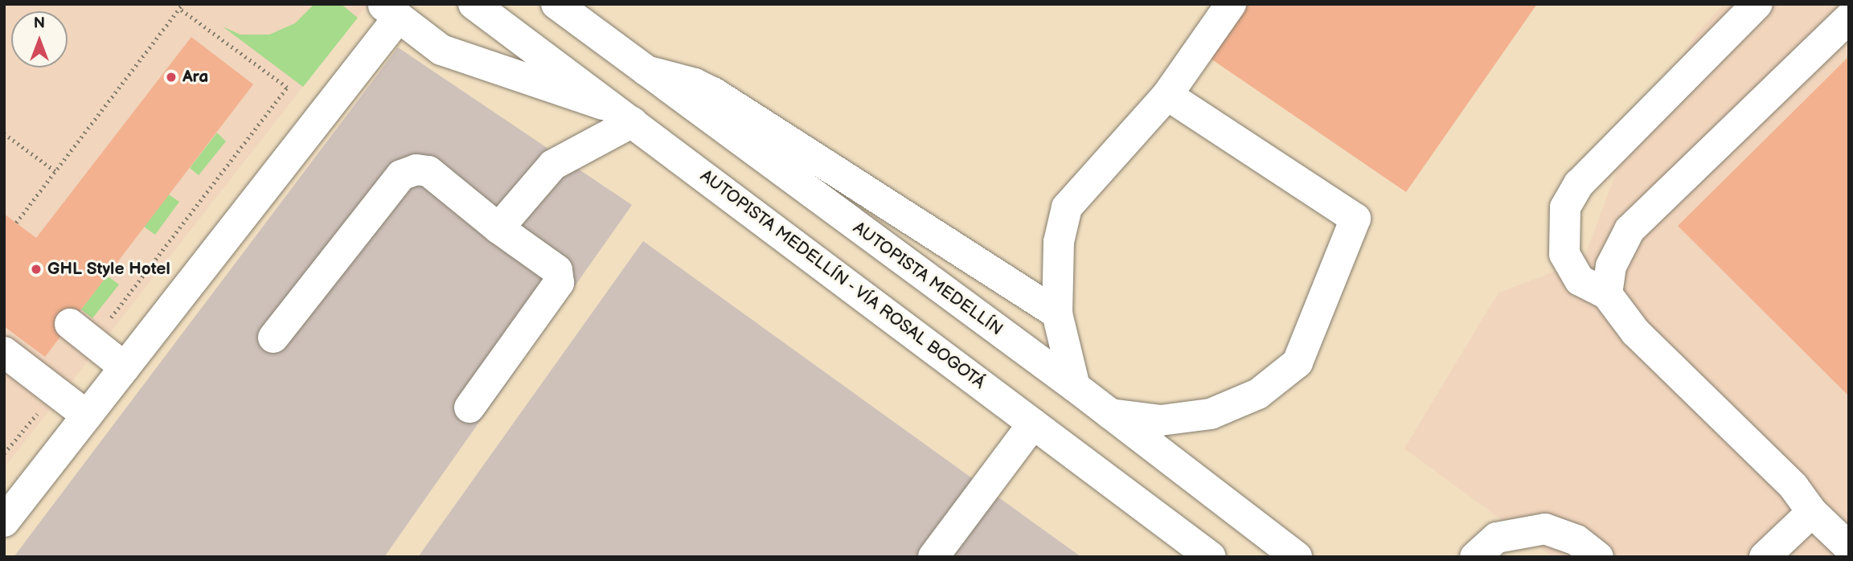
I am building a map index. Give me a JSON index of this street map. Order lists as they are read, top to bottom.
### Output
{
  "streets": {
    "main road": ["AUTOPISTA MEDELLÍN", "AUTOPISTA MEDELLÍN - VÍA ROSAL BOGOTÁ"]
  },
  "places": ["Ara", "GHL Style Hotel"],
  "north": "top"
}
